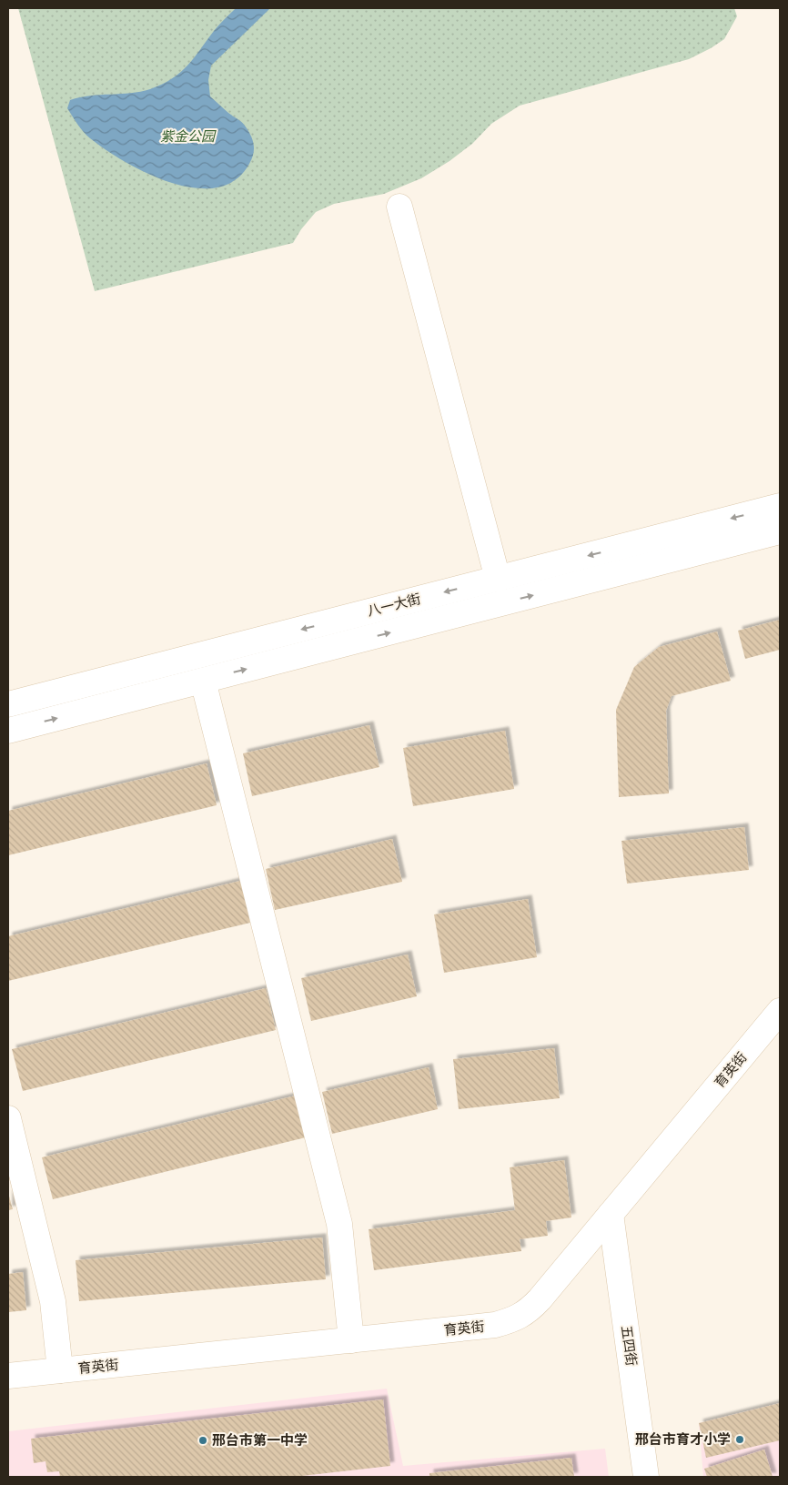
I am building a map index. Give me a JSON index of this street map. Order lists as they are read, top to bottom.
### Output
{
  "streets": {
    "street": ["八一大街", "育英街", "五四街"]
  },
  "crossings": [
    ["育英街", "五四街"]
  ],
  "parks": ["紫金公园"],
  "places": ["邢台市育才小学", "邢台市第一中学"]
}
